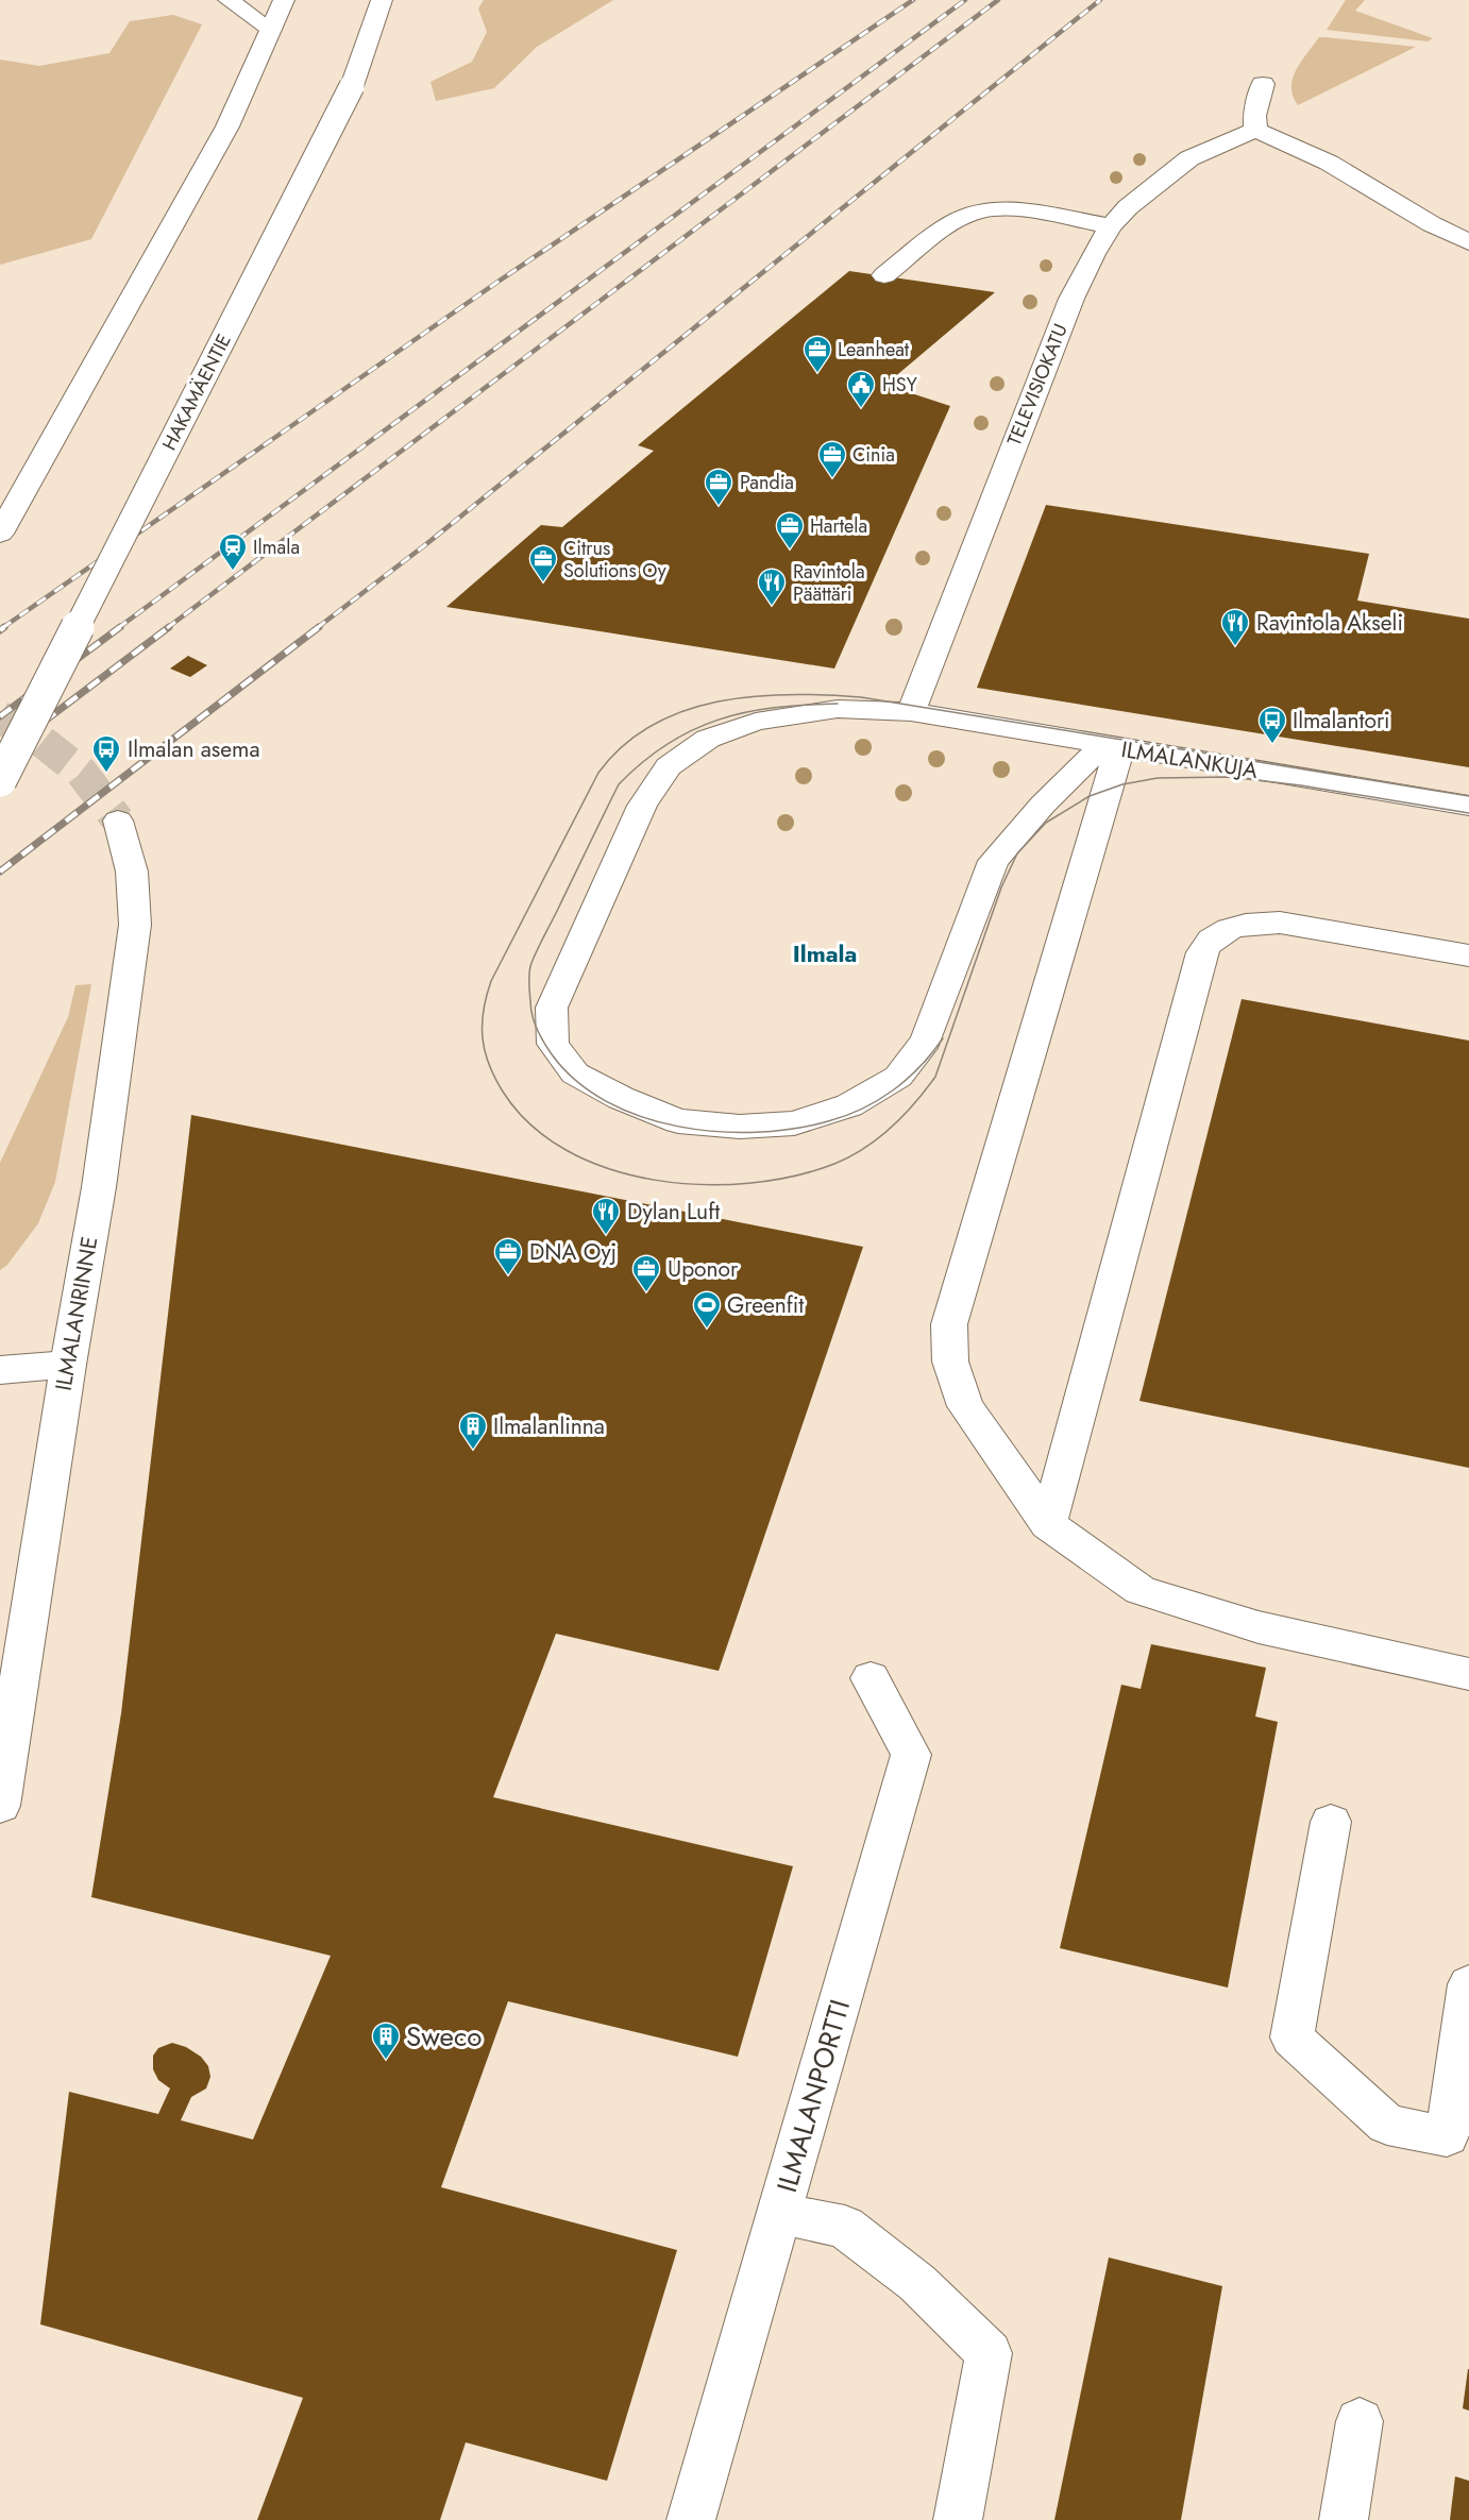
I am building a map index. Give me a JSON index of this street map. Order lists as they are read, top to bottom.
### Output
{
  "streets": {
    "main road": [
      "TELEVISIOKATU",
      "HAKAMÄENTIE",
      "ILMALANKUJA",
      "ILMALANRINNE",
      "ILMALANPORTTI"
    ]
  },
  "crossings": [
    ["TELEVISIOKATU", "ILMALANKUJA"]
  ],
  "districts": ["Ilmala"],
  "places": {
    "office": [
      "Leanheat",
      "Cinia",
      "Pandia",
      "Hartela",
      "Citrus Solutions Oy",
      "DNA Oyj",
      "Uponor"
    ],
    "public building": ["HSY"],
    "station": ["Ilmala"],
    "restaurant": ["Ravintola Päättäri", "Ravintola Akseli", "Dylan Luft"],
    "bus stop": ["Ilmalantori", "Ilmalan asema"],
    "sports": ["Greenfit"],
    "building": ["Ilmalanlinna", "Sweco"]
  }
}
